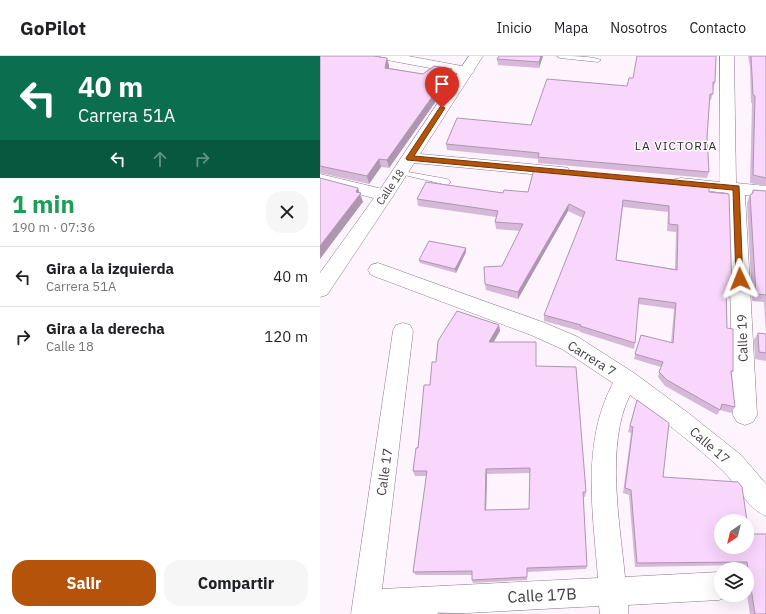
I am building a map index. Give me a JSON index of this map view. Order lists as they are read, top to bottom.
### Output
{
  "streets": {
    "main road": ["Calle 18"],
    "street": [
      "Calle 19",
      "Carrera 7",
      "Calle 17",
      "Calle 17B"
    ]
  },
  "crossings": [
    ["Carrera 7", "Calle 17"],
    ["Carrera 7", "Calle 17B"],
    ["Calle 17", "Calle 17B"]
  ],
  "districts": ["LA VICTORIA"],
  "north": "bottom left",
  "page": {
    "header": "GoPilot",
    "nav": [
      "Inicio",
      "Mapa",
      "Nosotros",
      "Contacto"
    ],
    "turn": ["40 m", "Carrera 51A"],
    "heading": ["1 min", "190 m · 07:36"],
    "list": [
      {
        "name": "Gira a la izquierda",
        "note": "Carrera 51A",
        "value": "40 m"
      },
      {
        "name": "Gira a la derecha",
        "note": "Calle 18",
        "value": "120 m"
      }
    ],
    "buttons": ["Salir", "Compartir"]
  }
}
